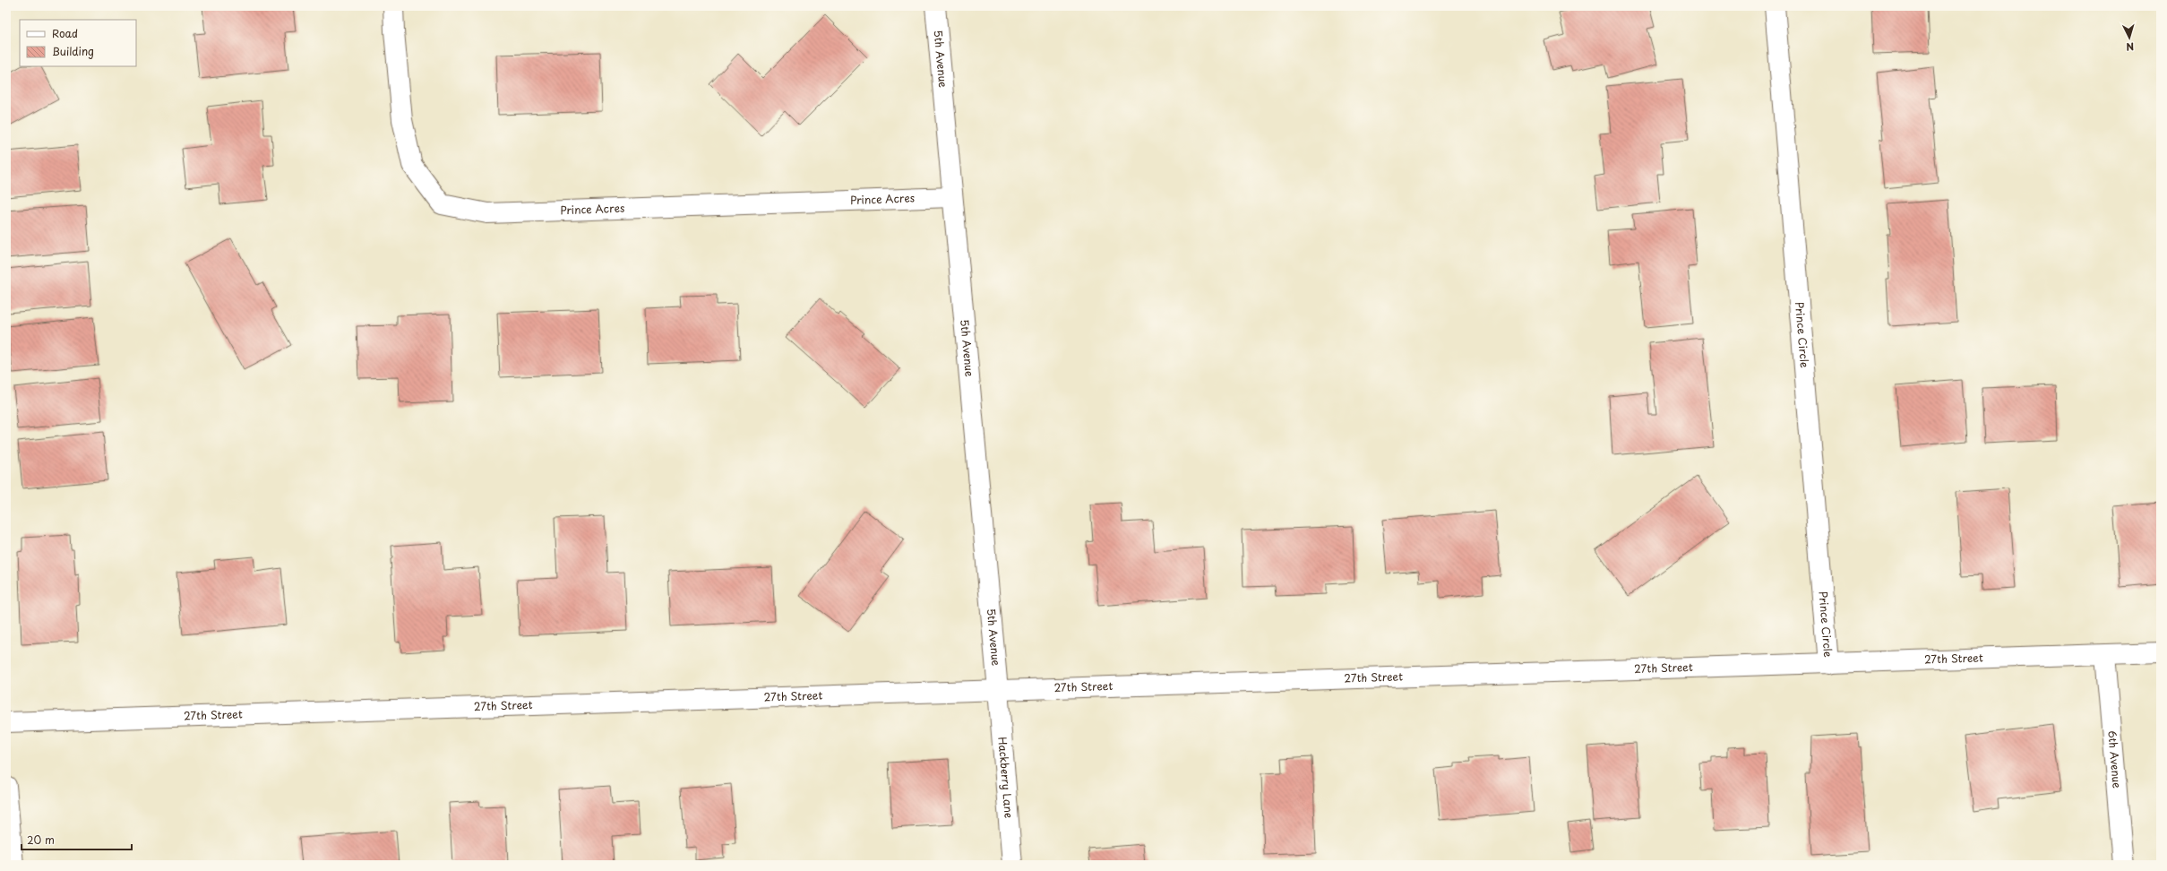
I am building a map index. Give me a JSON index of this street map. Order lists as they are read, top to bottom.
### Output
{
  "streets": {
    "street": [
      "5th Avenue",
      "Prince Acres",
      "Prince Circle",
      "27th Street",
      "6th Avenue",
      "Hackberry Lane"
    ]
  },
  "crossings": [
    ["5th Avenue", "Prince Acres"],
    ["5th Avenue", "27th Street"],
    ["5th Avenue", "Hackberry Lane"],
    ["Prince Circle", "27th Street"],
    ["27th Street", "6th Avenue"],
    ["27th Street", "Hackberry Lane"]
  ],
  "legend": ["Road", "Building"],
  "scale_bar": "20 m",
  "north": "bottom"
}
